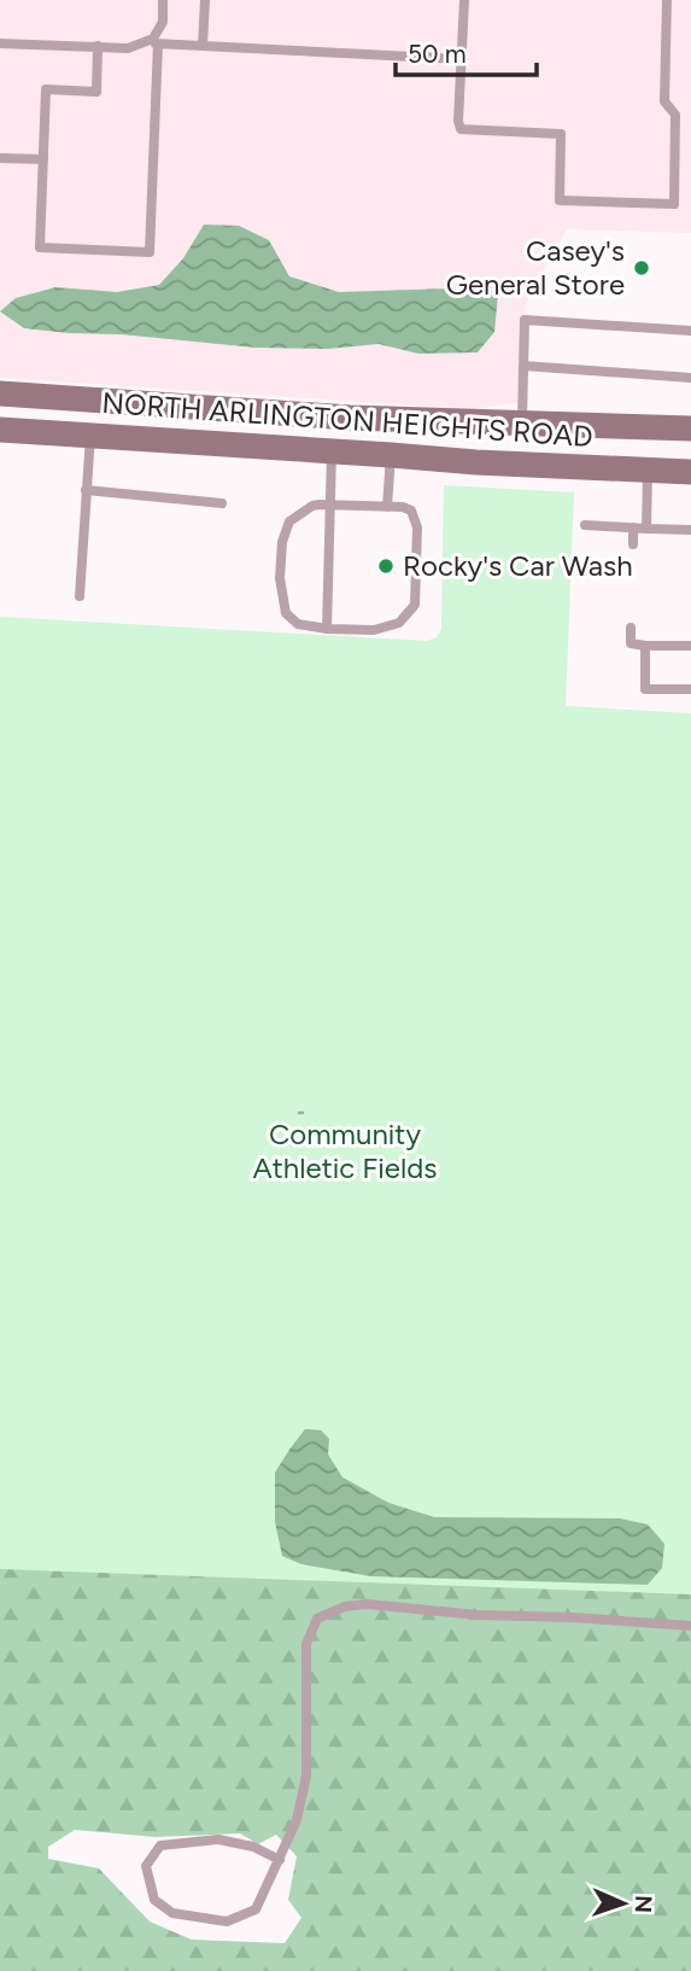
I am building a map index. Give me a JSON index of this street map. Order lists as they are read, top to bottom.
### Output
{
  "streets": {
    "main road": ["NORTH ARLINGTON HEIGHTS ROAD"]
  },
  "parks": ["Community Athletic Fields"],
  "places": ["Casey's General Store", "Rocky's Car Wash"],
  "scale_bar": "50 m",
  "north": "right"
}
